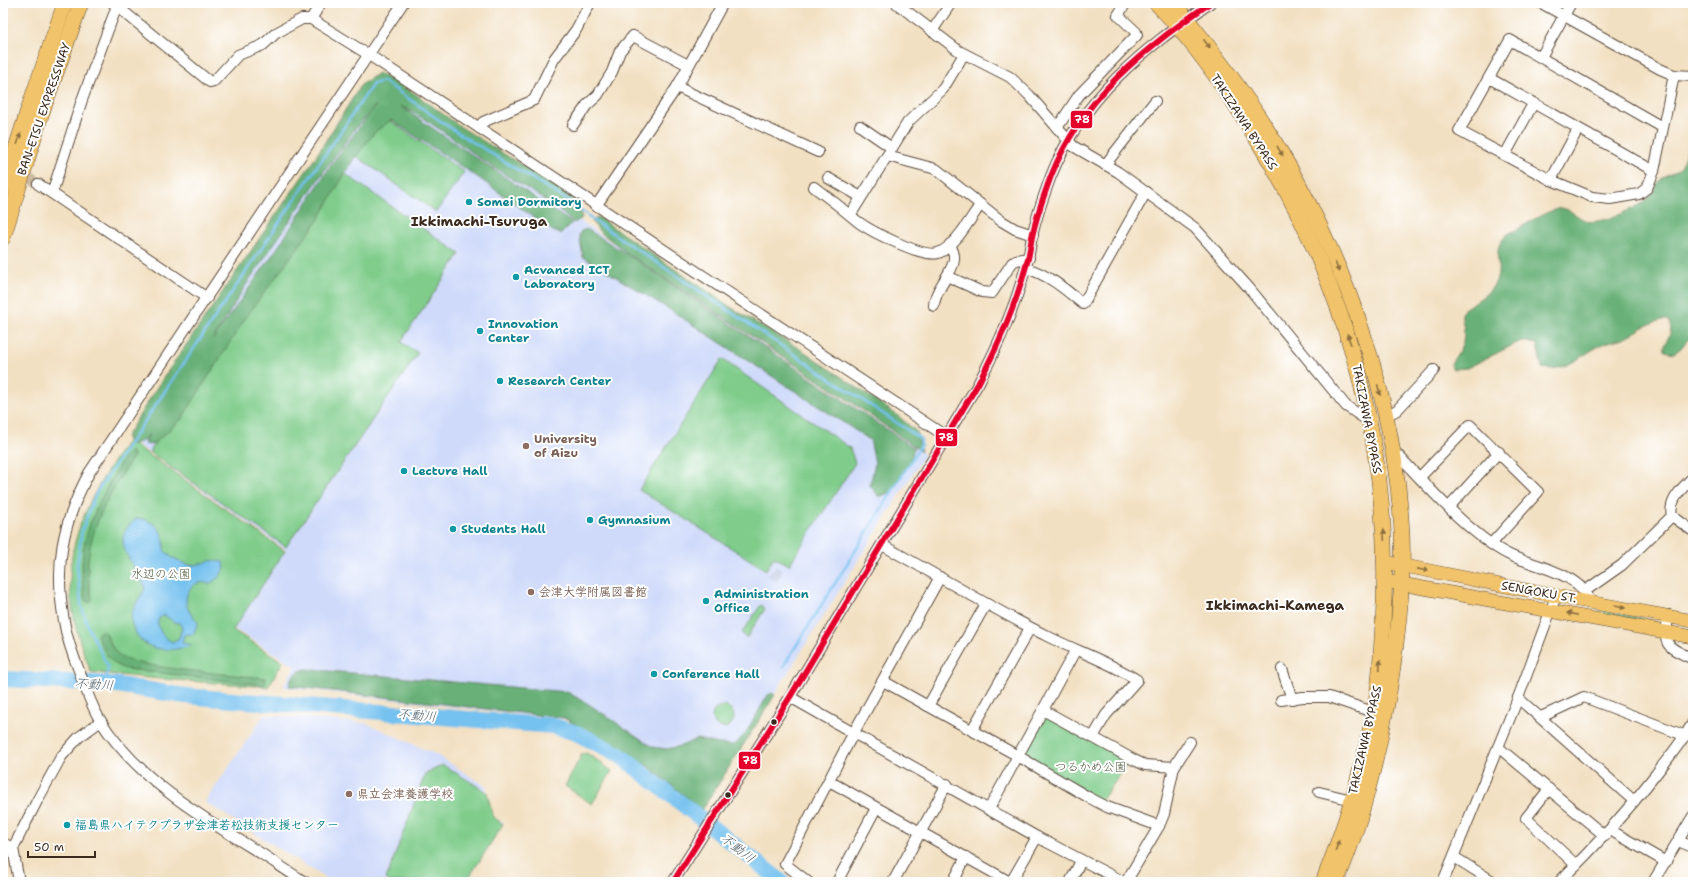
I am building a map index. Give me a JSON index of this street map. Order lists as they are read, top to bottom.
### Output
{
  "streets": {
    "highway": ["BAN-ETSU EXPRESSWAY", "TAKIZAWA BYPASS"],
    "main road": ["SENGOKU ST."]
  },
  "crossings": [
    ["TAKIZAWA BYPASS", "SENGOKU ST."]
  ],
  "districts": ["Ikkimachi-Tsuruga", "Ikkimachi-Kamega"],
  "water": ["不動川"],
  "parks": ["水辺の公園", "つるかめ公園"],
  "places": [
    "Somei Dormitory",
    "Acvanced ICT Laboratory",
    "Innovation Center",
    "Research Center",
    "University of Aizu",
    "Lecture Hall",
    "Gymnasium",
    "Students Hall",
    "会津大学附属図書館",
    "Administration Office",
    "Conference Hall",
    "県立会津養護学校",
    "福島県ハイテクプラザ会津若松技術支援センター"
  ],
  "lines": ["transit line 78"],
  "scale_bar": "50 m"
}
